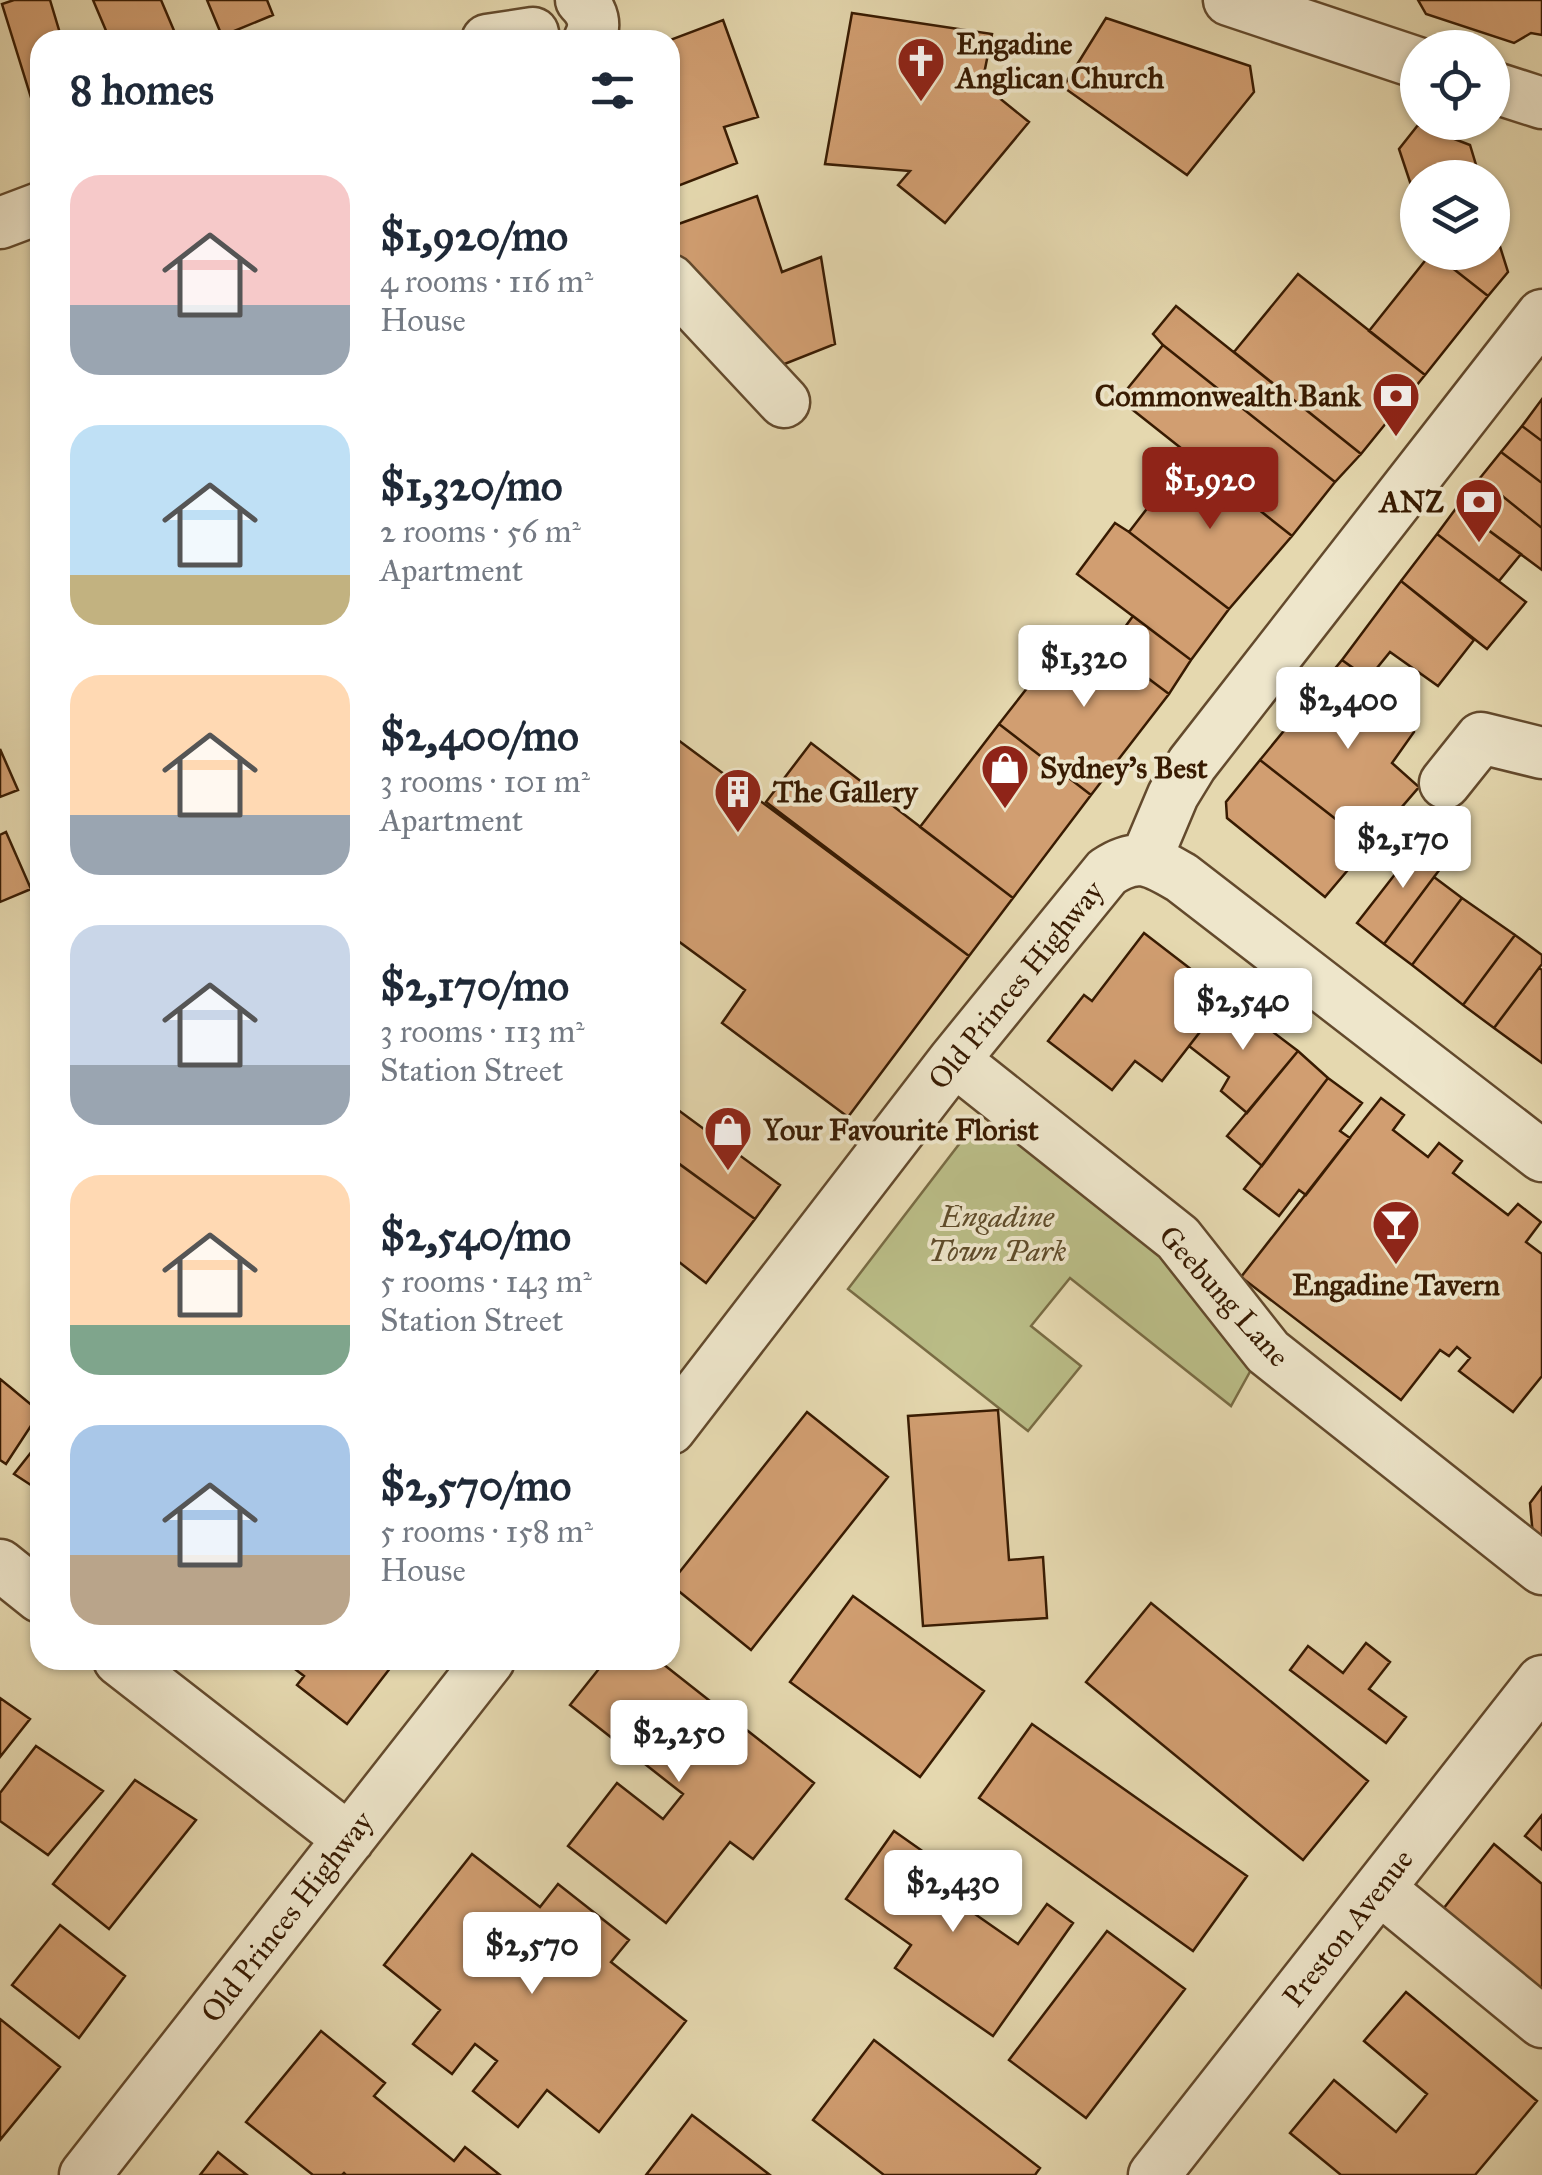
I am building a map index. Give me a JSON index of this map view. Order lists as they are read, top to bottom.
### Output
{
  "streets": {
    "street": ["Old Princes Highway", "Geebung Lane", "Preston Avenue"]
  },
  "crossings": [
    ["Old Princes Highway", "Geebung Lane"]
  ],
  "parks": ["Engadine Town Park"],
  "places": {
    "church": ["Engadine Anglican Church"],
    "bank": ["Commonwealth Bank", "ANZ"],
    "shop": ["Sydney's Best", "Your Favourite Florist"],
    "building": ["The Gallery"],
    "bar": ["Engadine Tavern"]
  },
  "page": {
    "heading": "8 homes",
    "list": [
      {
        "name": "$1,920/mo",
        "note": "4 rooms · 116 m² · House"
      },
      {
        "name": "$1,320/mo",
        "note": "2 rooms · 56 m² · Apartment"
      },
      {
        "name": "$2,400/mo",
        "note": "3 rooms · 101 m² · Apartment"
      },
      {
        "name": "$2,170/mo",
        "note": "3 rooms · 113 m² · Station Street"
      },
      {
        "name": "$2,540/mo",
        "note": "5 rooms · 143 m² · Station Street"
      },
      {
        "name": "$2,570/mo",
        "note": "5 rooms · 158 m² · House"
      }
    ],
    "price": [
      "$1,920",
      "$1,320",
      "$2,400",
      "$2,170",
      "$2,540",
      "$2,250",
      "$2,430",
      "$2,570"
    ]
  }
}
